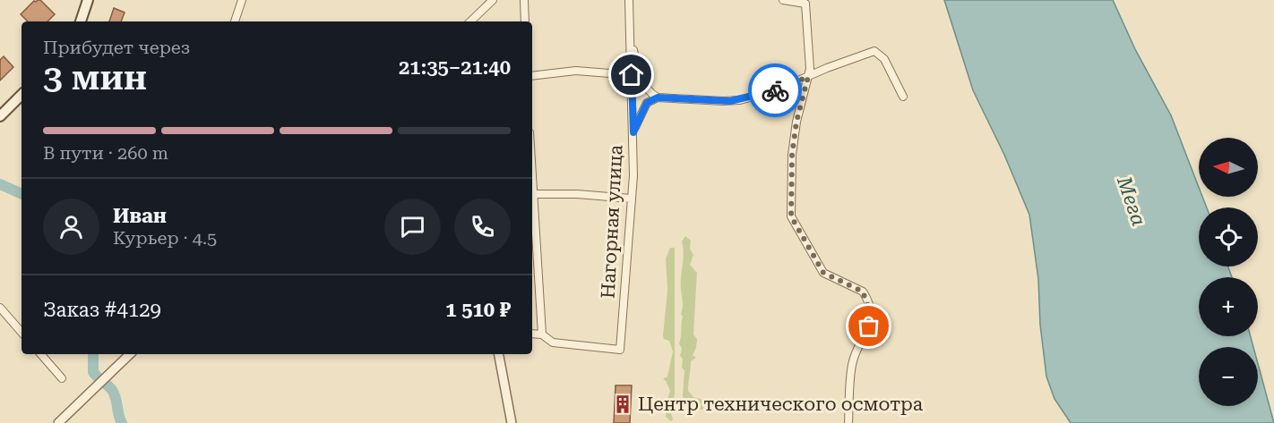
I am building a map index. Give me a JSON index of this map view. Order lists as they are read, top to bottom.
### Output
{
  "streets": {
    "street": ["Нагорная улица"]
  },
  "water": ["Мега"],
  "places": {
    "building": ["Центр технического осмотра"]
  },
  "north": "left",
  "page": {
    "heading": ["3 мин", "Прибудет через", "21:35–21:40"],
    "panel": [
      "Иван",
      "Курьер · 4.5",
      "Заказ #4129",
      "1 510 ₽"
    ],
    "bar": "В пути · 260 m",
    "map_buttons": ["+", "−"]
  }
}
